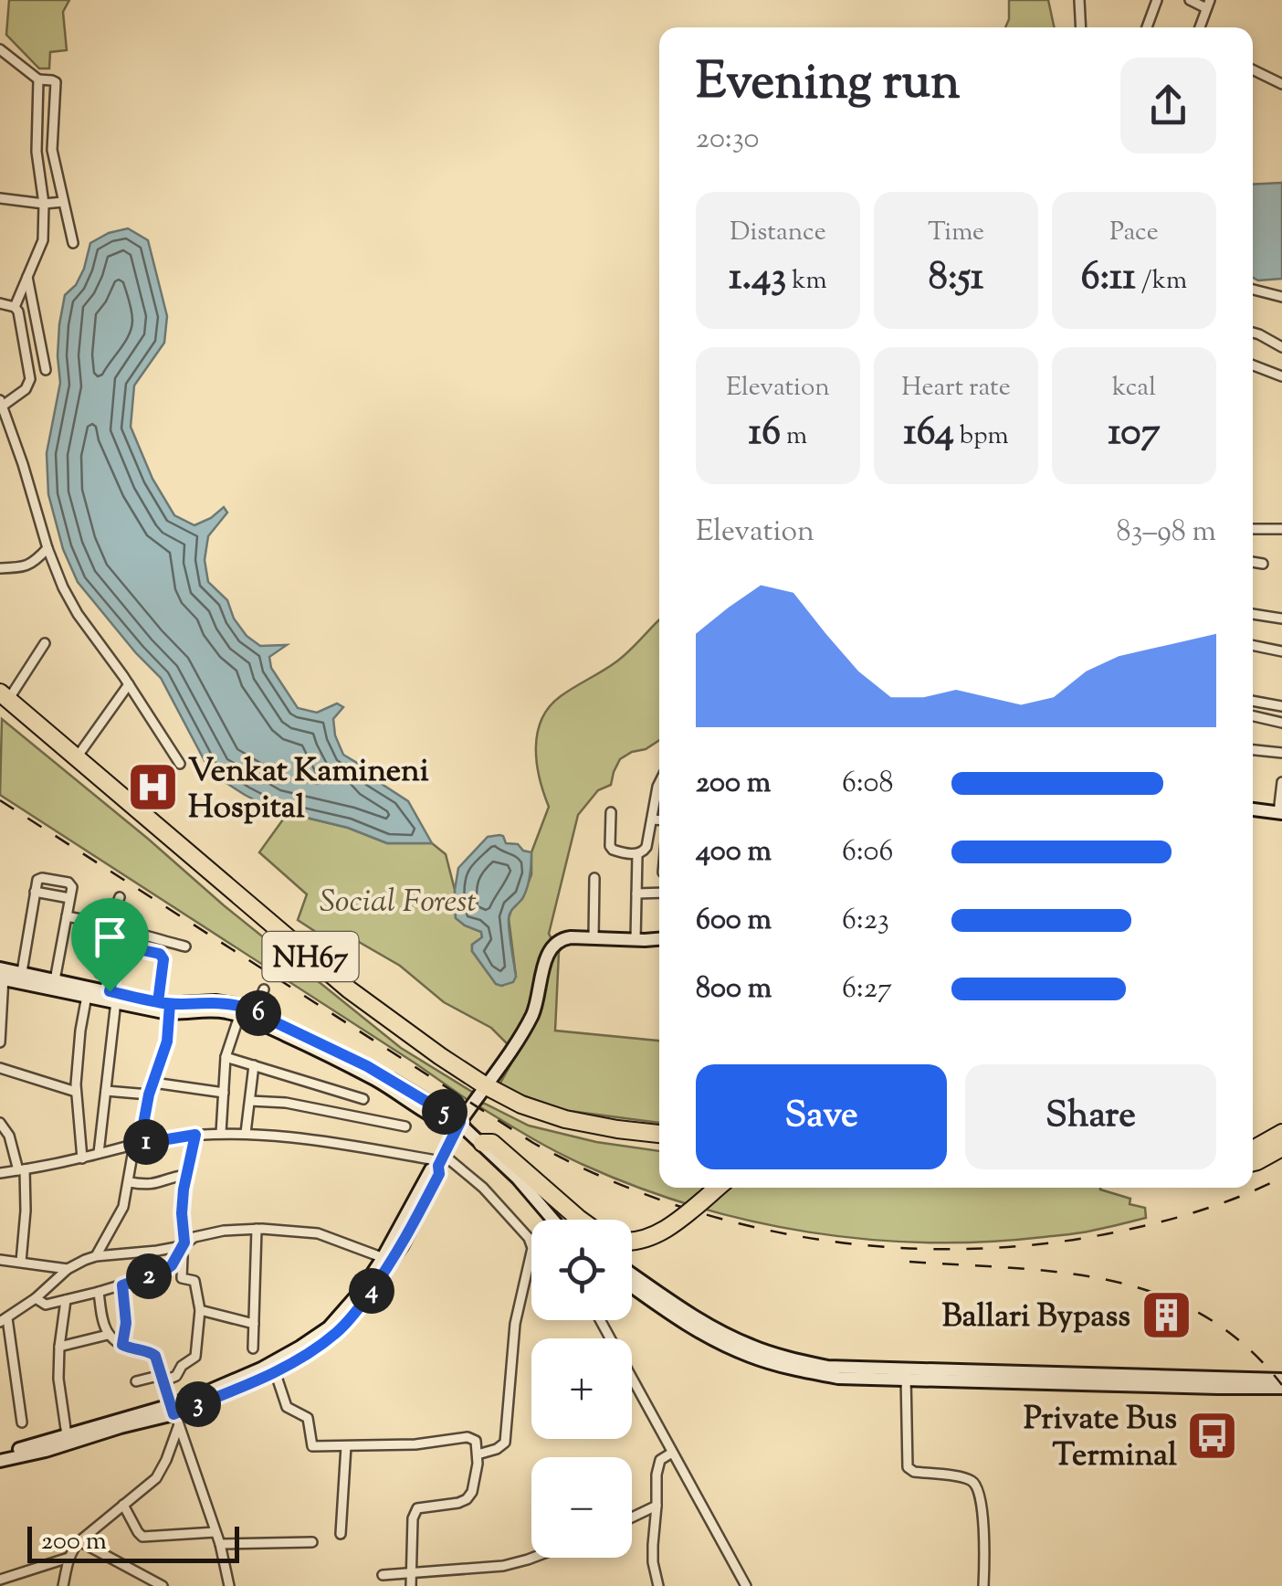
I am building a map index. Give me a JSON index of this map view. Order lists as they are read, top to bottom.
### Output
{
  "streets": {
    "highway": ["NH67"]
  },
  "parks": ["Social Forest"],
  "places": {
    "hospital": ["Venkat Kamineni Hospital"],
    "building": ["Ballari Bypass"],
    "bus stop": ["Private Bus Terminal"]
  },
  "scale_bar": "200 m",
  "page": {
    "heading": ["Evening run", "20:30"],
    "stats": [
      ["Distance", "1.43 km"],
      ["Time", "8:51"],
      ["Pace", "6:11 /km"],
      ["Elevation", "16 m"],
      ["Heart rate", "164 bpm"],
      ["kcal", "107"]
    ],
    "chart": ["Elevation", "83–98 m"],
    "list": [
      {
        "name": "200 m",
        "note": "6:08"
      },
      {
        "name": "400 m",
        "note": "6:06"
      },
      {
        "name": "600 m",
        "note": "6:23"
      },
      {
        "name": "800 m",
        "note": "6:27"
      }
    ],
    "pins": [
      "6",
      "5",
      "1",
      "2",
      "4",
      "3"
    ],
    "buttons": ["Save", "Share"],
    "map_buttons": ["+", "−"],
    "scale": "200 m"
  }
}
